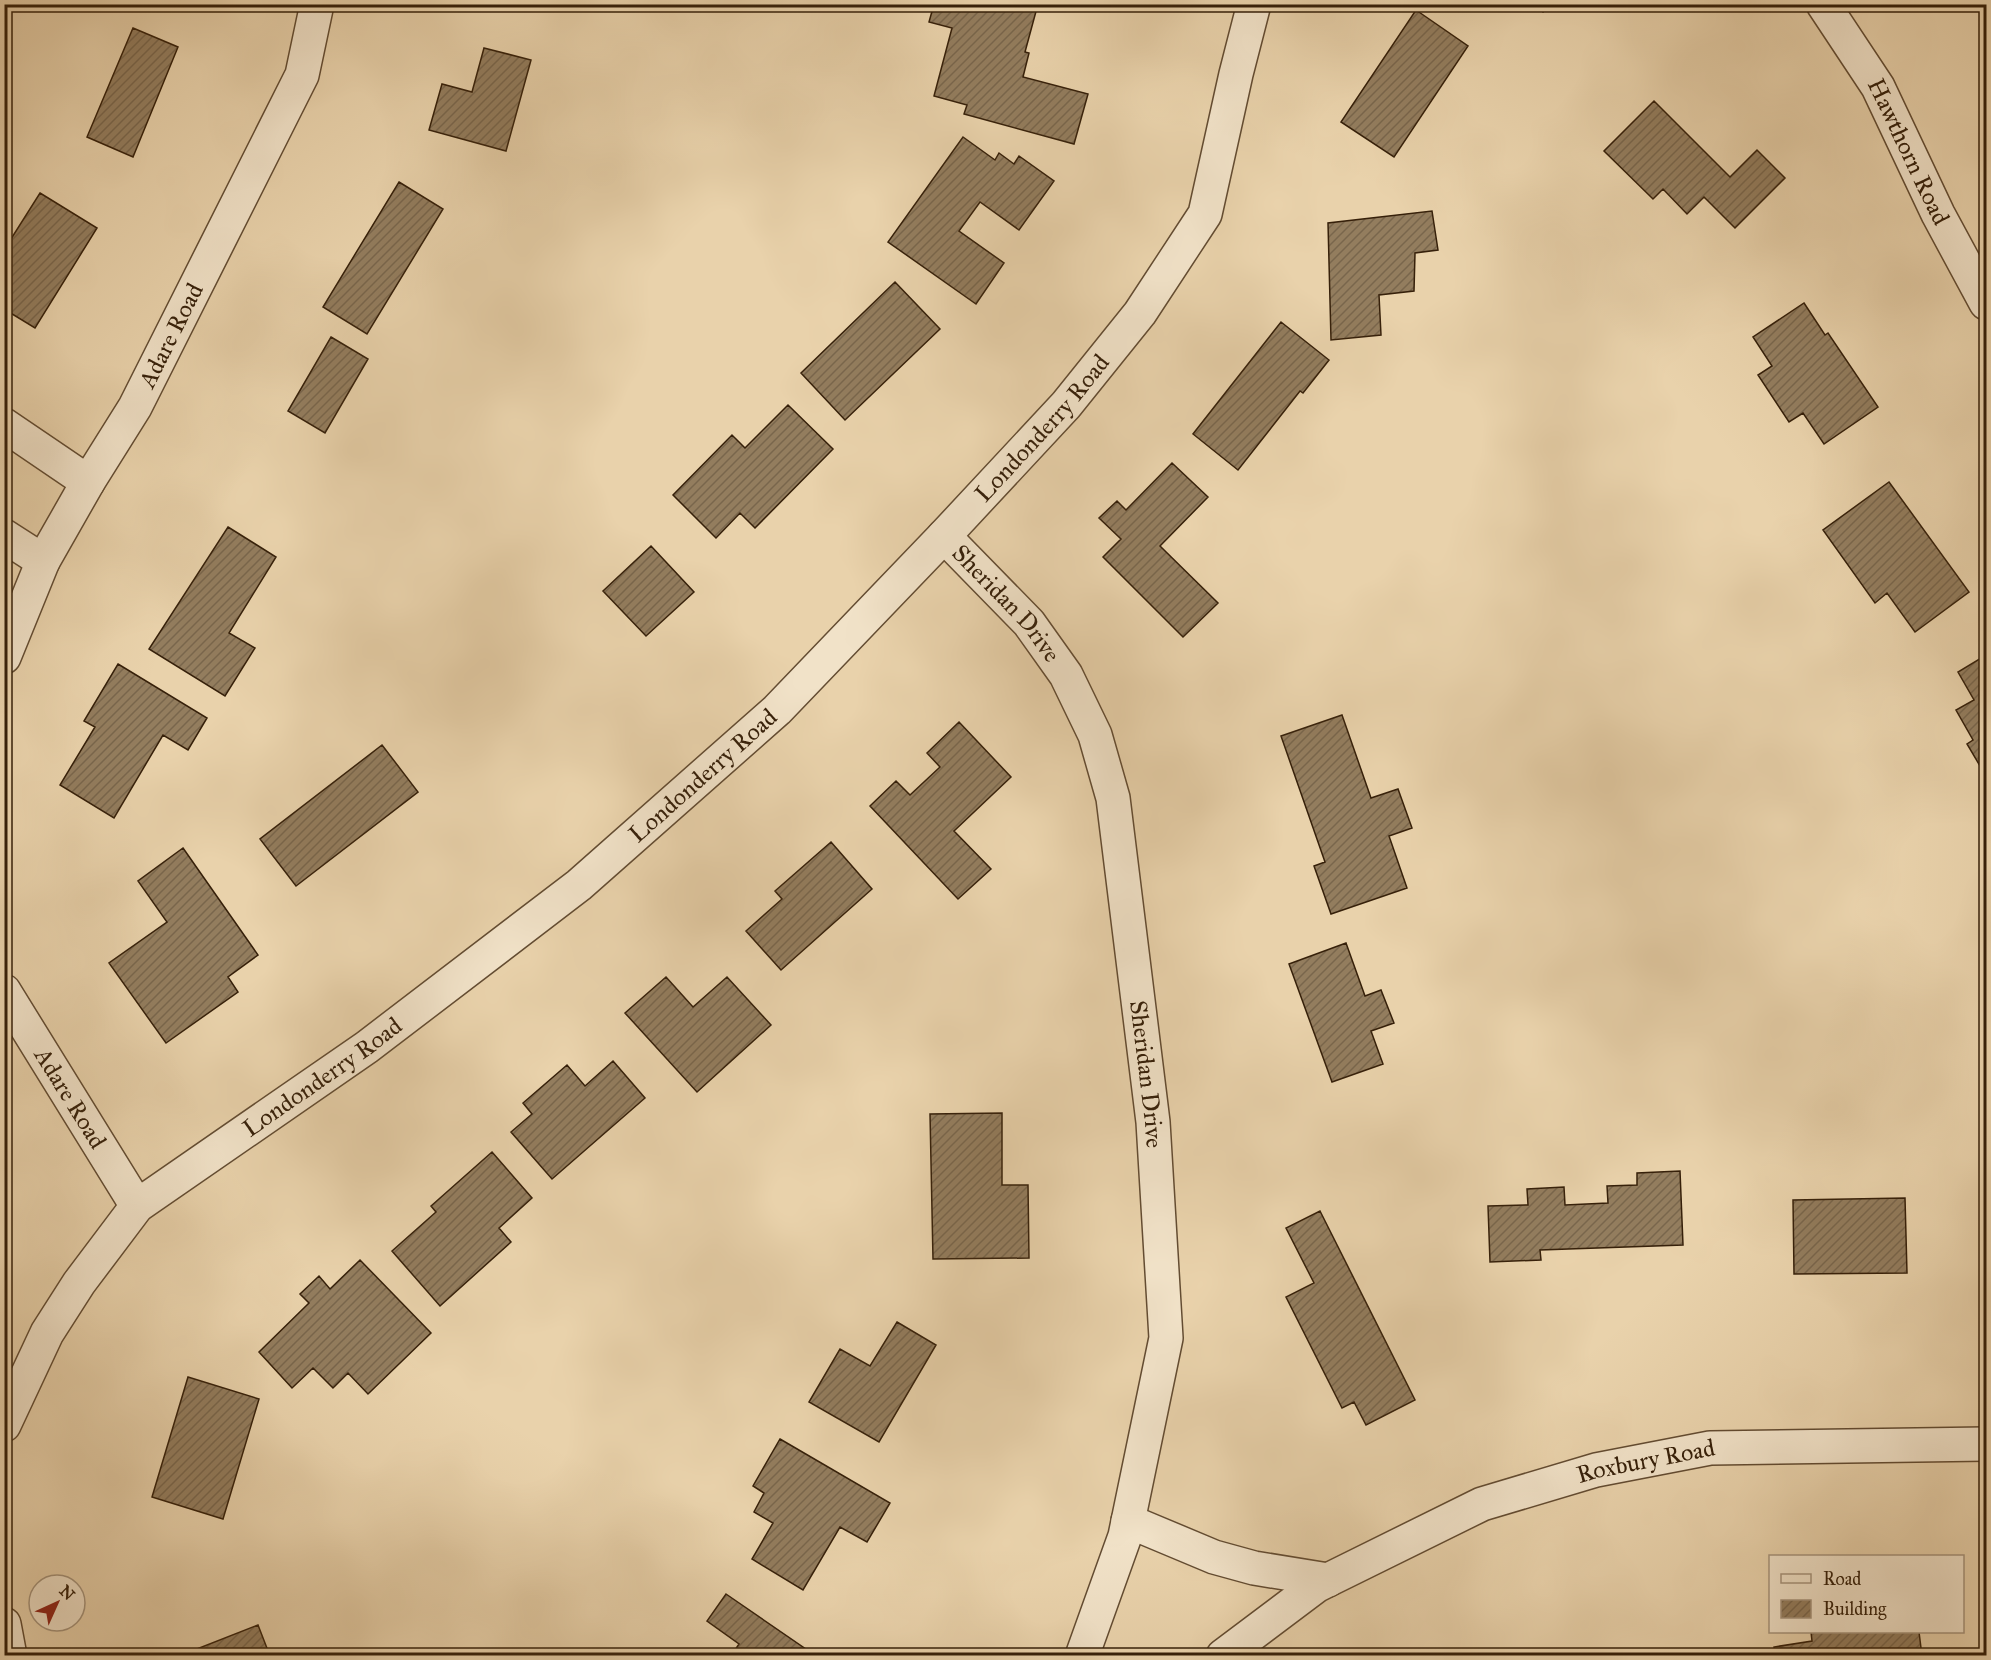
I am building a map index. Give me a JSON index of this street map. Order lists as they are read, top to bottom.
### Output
{
  "streets": {
    "street": [
      "Hawthorn Road",
      "Adare Road",
      "Londonderry Road",
      "Sheridan Drive",
      "Roxbury Road"
    ]
  },
  "crossings": [
    ["Adare Road", "Londonderry Road"],
    ["Londonderry Road", "Sheridan Drive"]
  ],
  "legend": ["Road", "Building"],
  "north": "top right"
}
